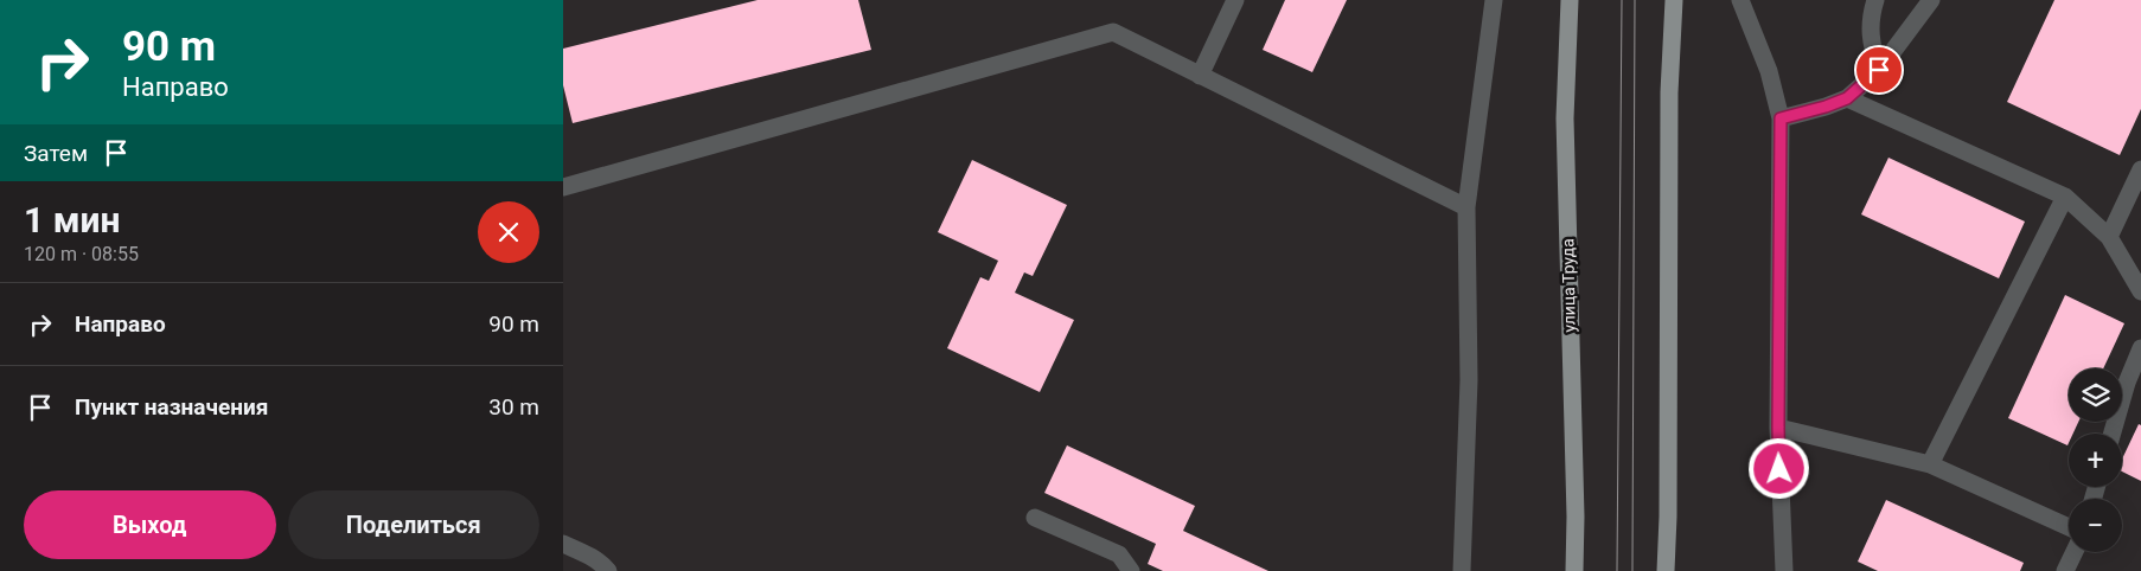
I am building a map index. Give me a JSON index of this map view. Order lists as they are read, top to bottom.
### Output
{
  "streets": {
    "main road": ["улица Труда"]
  },
  "page": {
    "turn": ["90 m", "Направо"],
    "then": "Затем",
    "heading": ["1 мин", "120 m · 08:55"],
    "list": [
      {
        "name": "Направо",
        "value": "90 m"
      },
      {
        "name": "Пункт назначения",
        "value": "30 m"
      }
    ],
    "map_buttons": ["+", "−"],
    "buttons": ["Выход", "Поделиться"]
  }
}
